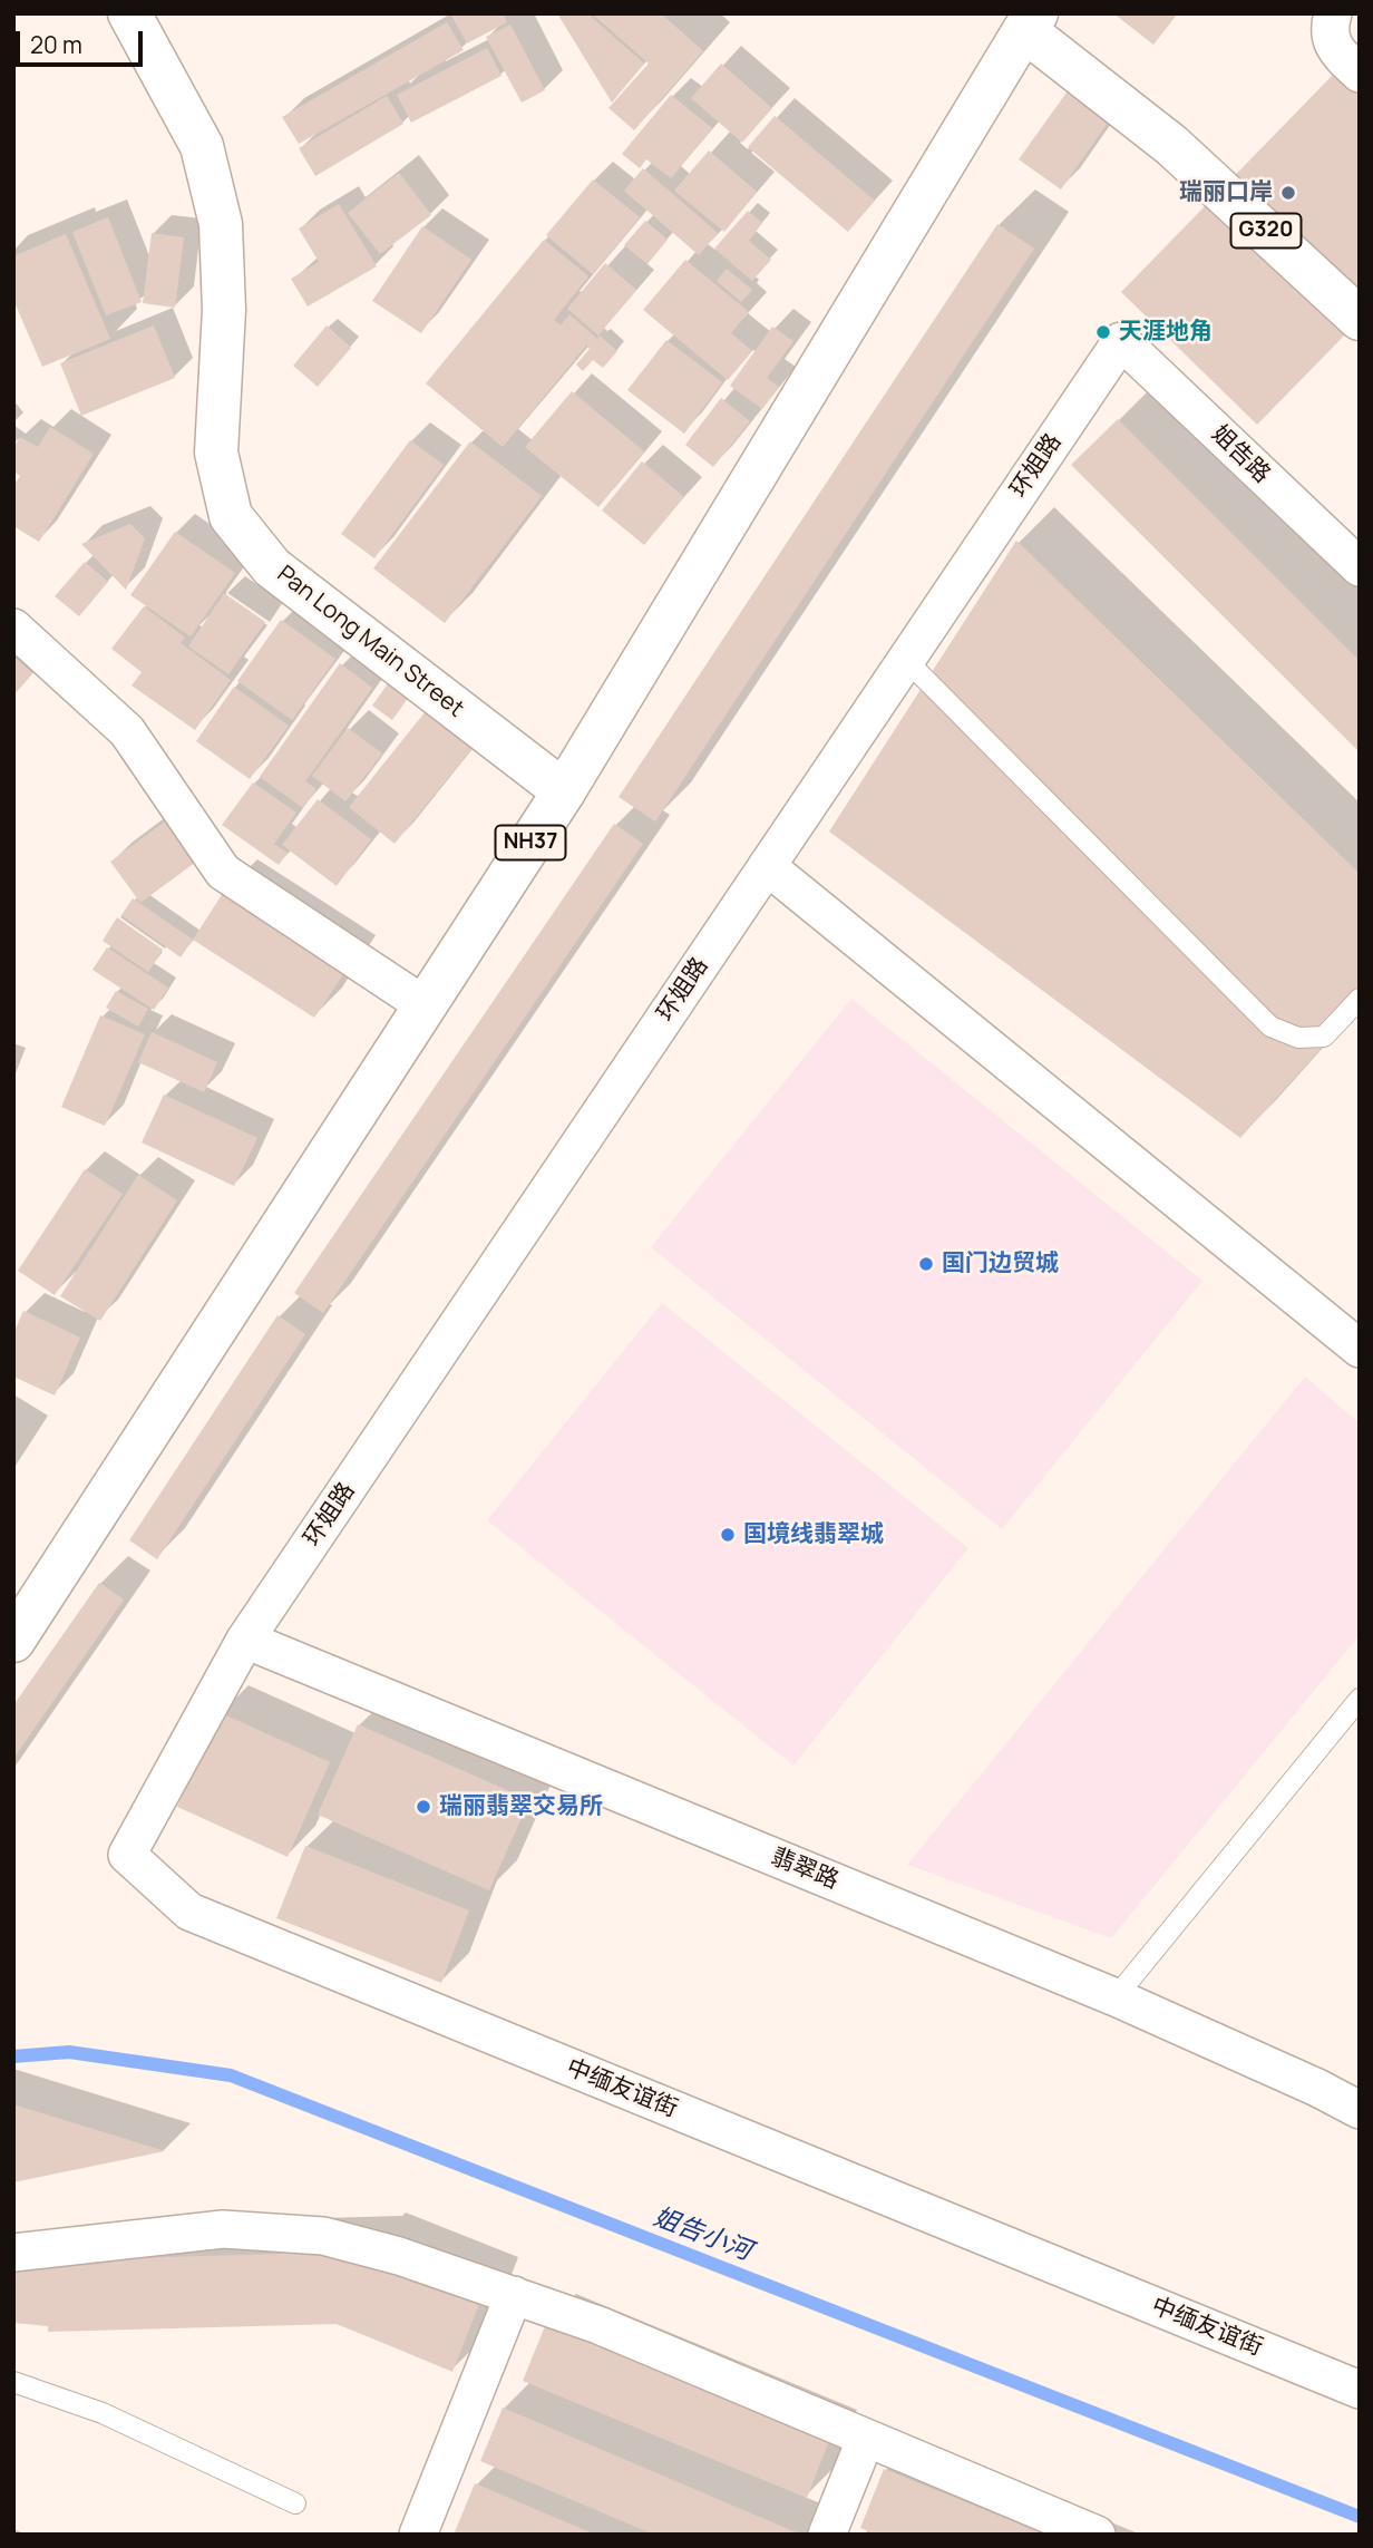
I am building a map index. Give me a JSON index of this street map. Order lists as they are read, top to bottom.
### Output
{
  "streets": {
    "main road": ["G320", "Pan Long Main Street", "NH37"],
    "street": [
      "姐告路",
      "环姐路",
      "翡翠路",
      "中缅友谊街"
    ]
  },
  "crossings": [
    ["G320", "NH37"],
    ["姐告路", "环姐路"],
    ["环姐路", "翡翠路"],
    ["环姐路", "中缅友谊街"],
    ["Pan Long Main Street", "NH37"],
    ["翡翠路", "中缅友谊街"]
  ],
  "water": ["姐告小河"],
  "places": [
    "瑞丽口岸",
    "天涯地角",
    "国门边贸城",
    "国境线翡翠城",
    "瑞丽翡翠交易所"
  ],
  "scale_bar": "20 m"
}
